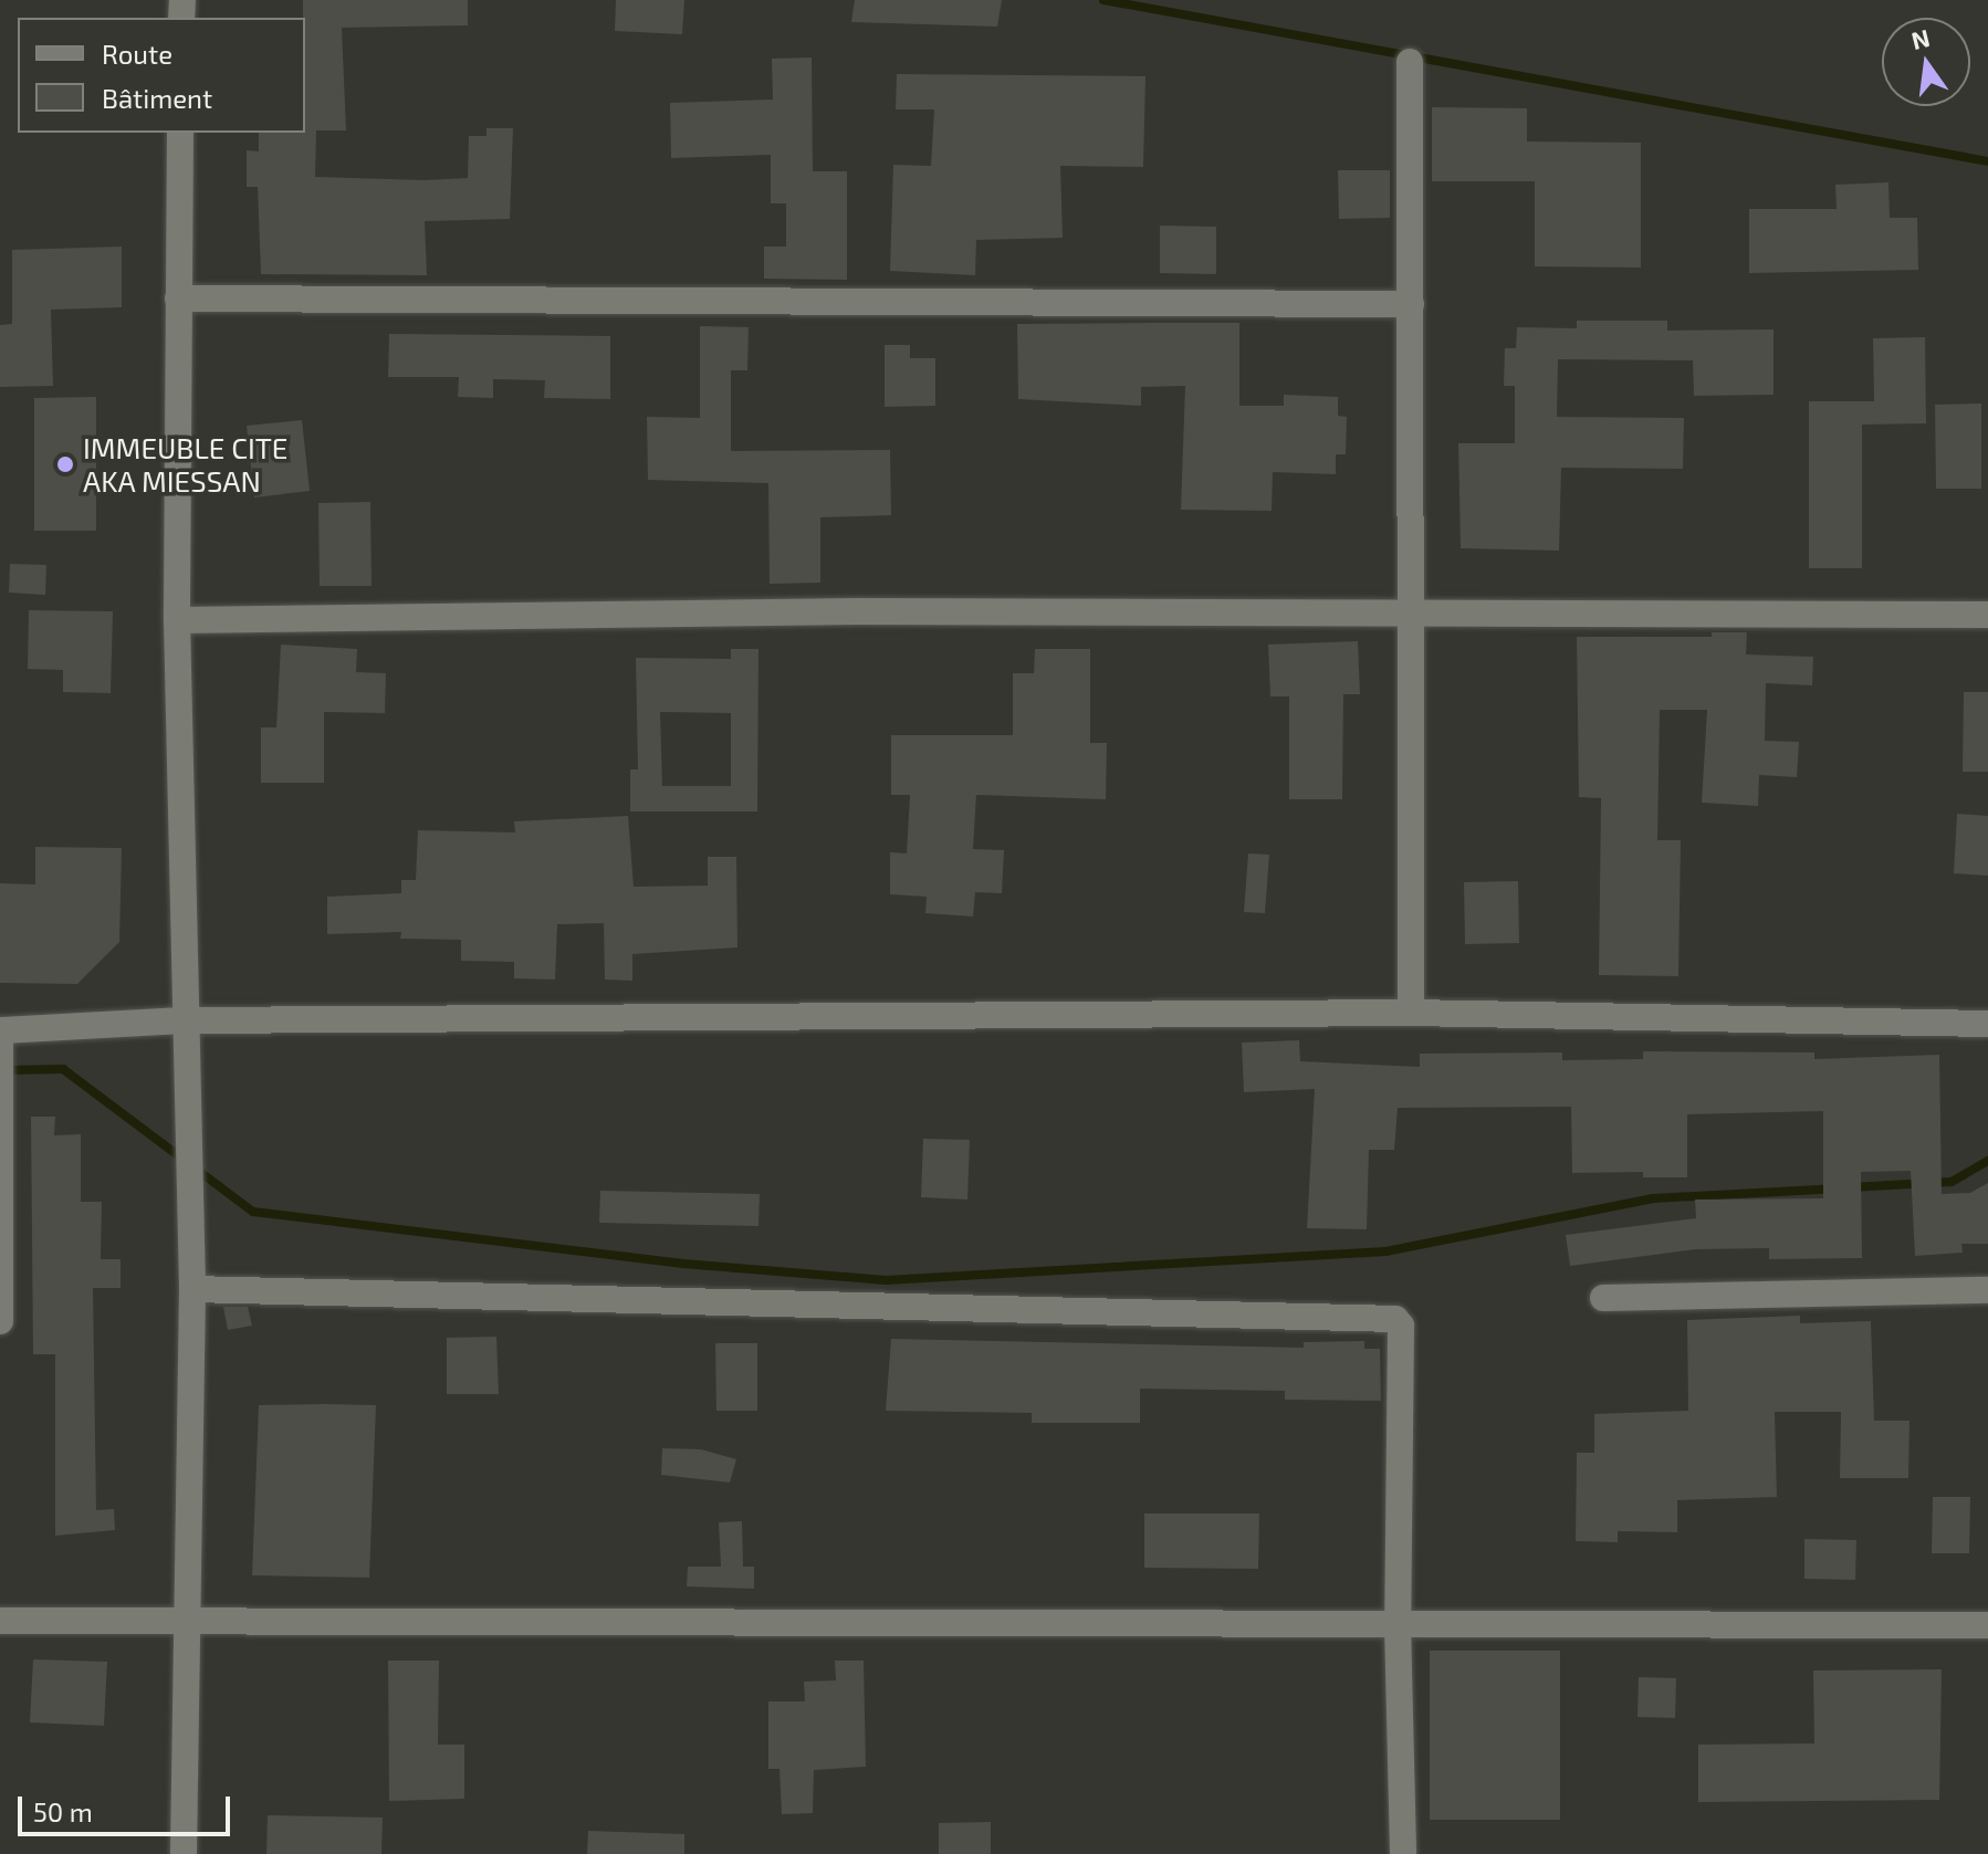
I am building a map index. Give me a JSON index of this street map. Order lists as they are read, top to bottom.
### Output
{
  "places": ["IMMEUBLE CITE AKA MIESSAN"],
  "legend": ["Route", "Bâtiment"],
  "scale_bar": "50 m",
  "north": "top"
}
